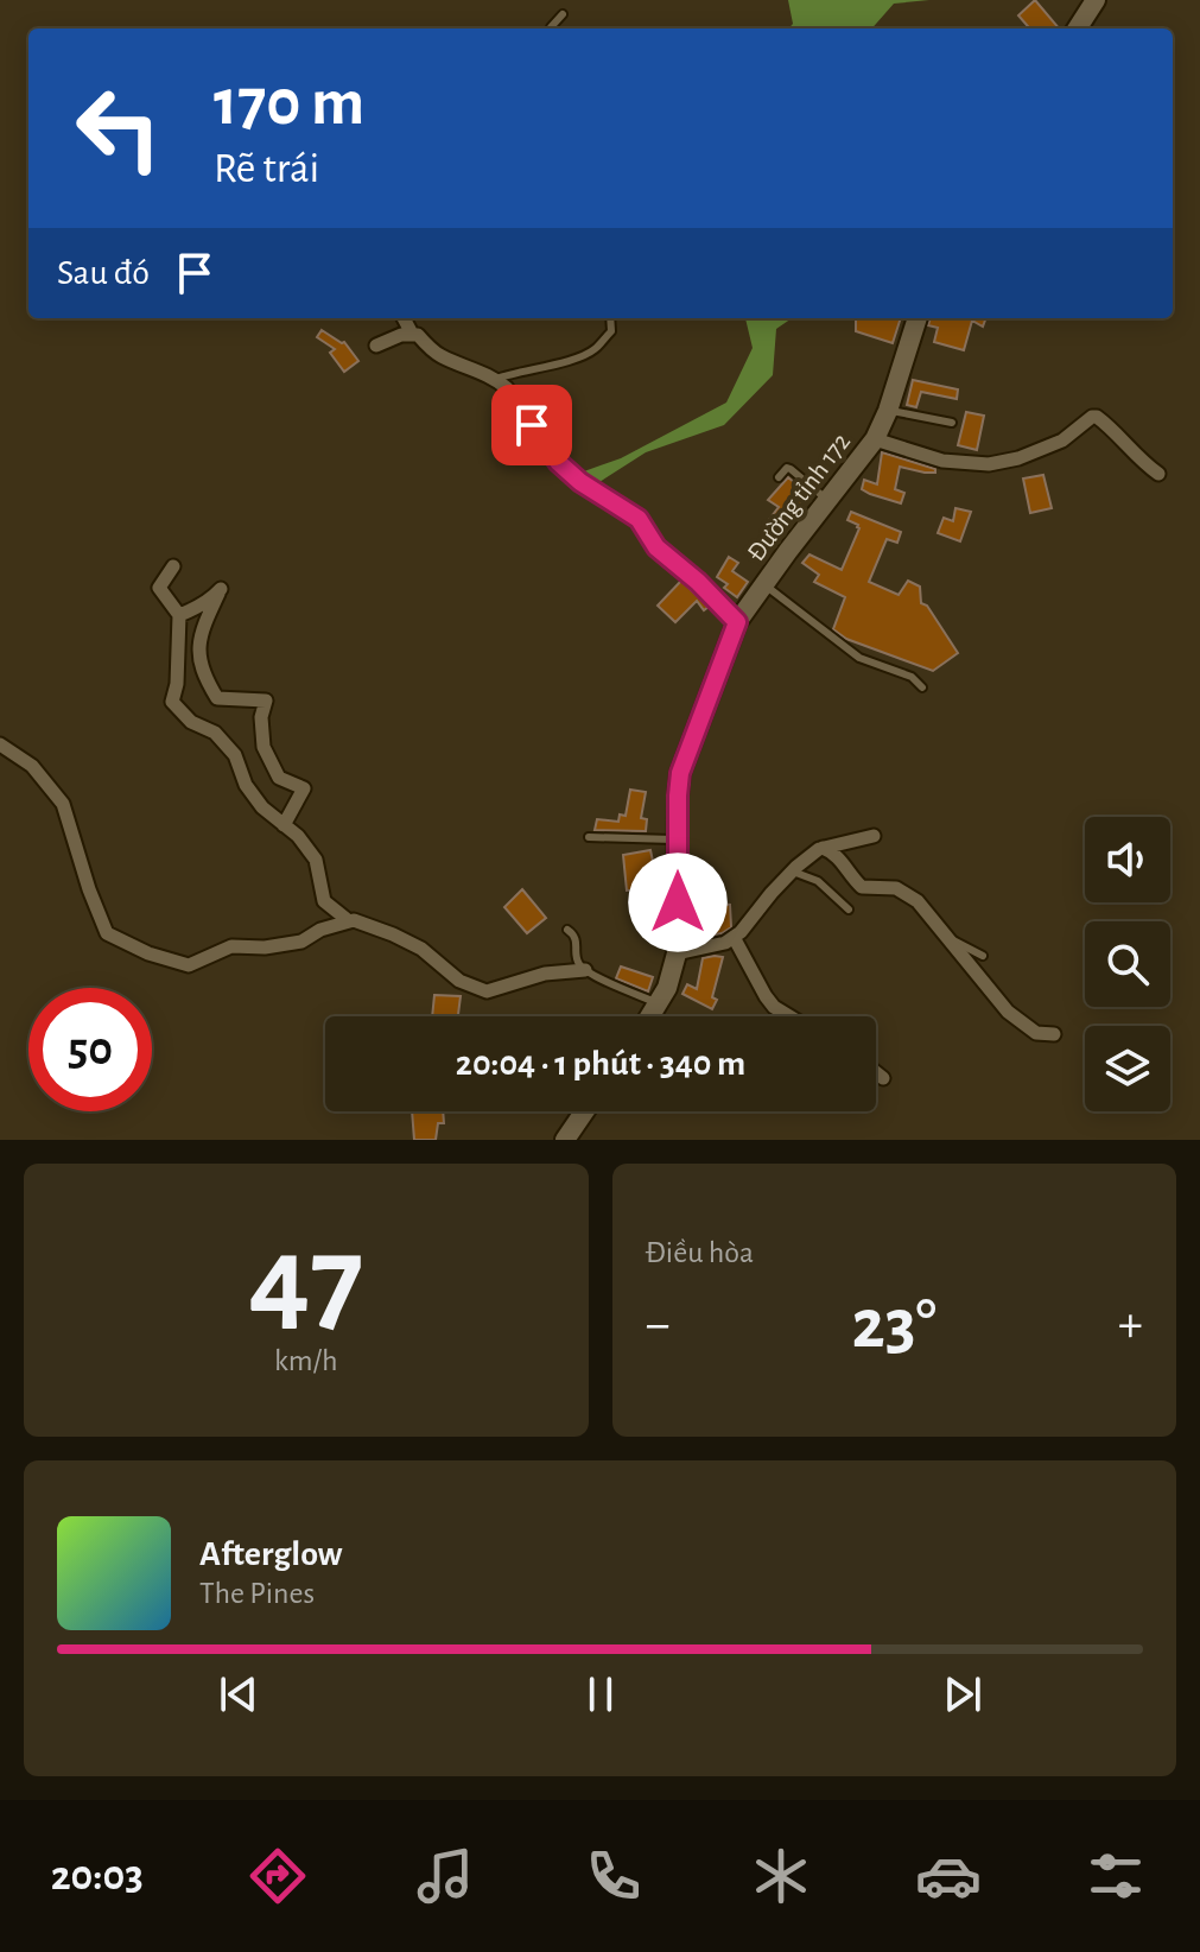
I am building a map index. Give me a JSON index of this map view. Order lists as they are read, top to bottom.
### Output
{
  "streets": {
    "main road": ["Đường tỉnh 172"]
  },
  "page": {
    "turn": ["170 m", "Rẽ trái"],
    "then": "Sau đó",
    "limit": "50",
    "trip": "20:04 · 1 phút · 340 m",
    "tile": [
      ["47", "km/h"],
      "Điều hòa"
    ],
    "heat": ["−", "23°", "+"],
    "song": ["Afterglow", "The Pines"],
    "tabs": "20:03"
  }
}
